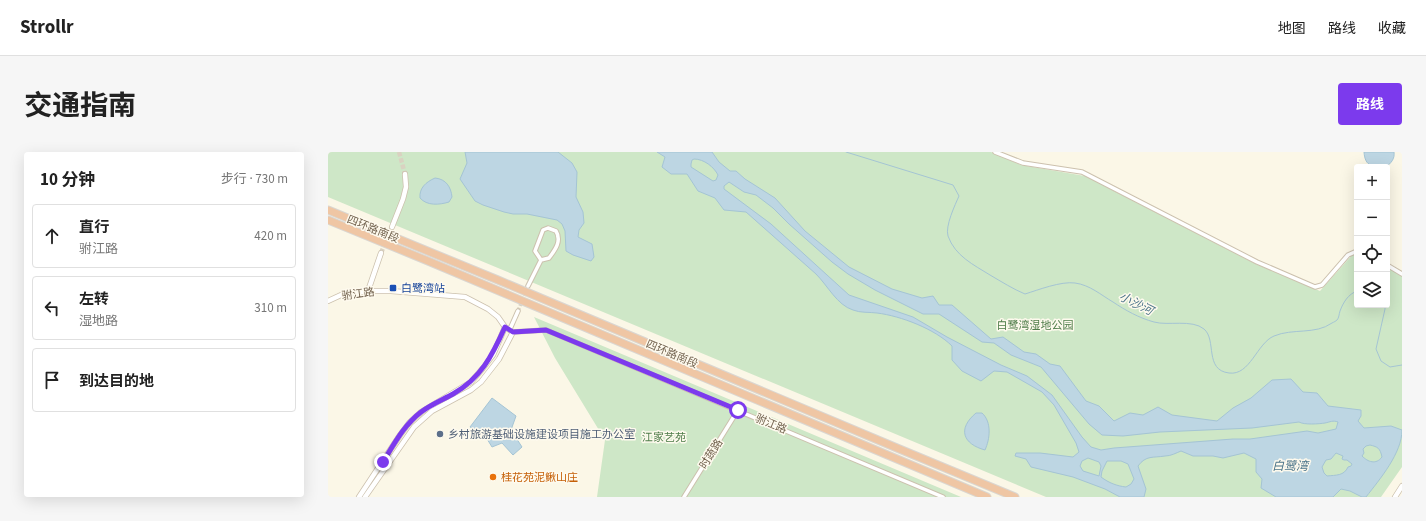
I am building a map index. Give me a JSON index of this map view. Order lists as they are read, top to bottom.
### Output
{
  "streets": {
    "highway": ["四环路南段"],
    "street": ["驸江路", "时蔬路"]
  },
  "crossings": [
    ["驸江路", "时蔬路"]
  ],
  "water": ["小沙河", "白鹭湾"],
  "parks": ["白鹭湾湿地公园", "江家艺苑"],
  "places": {
    "transit": ["白鹭湾站"],
    "other": ["乡村旅游基础设施建设项目施工办公室", "桂花苑泥鳅山庄"]
  },
  "page": {
    "header": "Strollr",
    "nav": ["地图", "路线", "收藏"],
    "title": "交通指南",
    "buttons": "路线",
    "heading": ["10 分钟", "步行 · 730 m"],
    "map_buttons": ["+", "−"],
    "list": [
      ["直行", "驸江路", "420 m"],
      ["左转", "湿地路", "310 m"],
      "到达目的地"
    ]
  }
}
